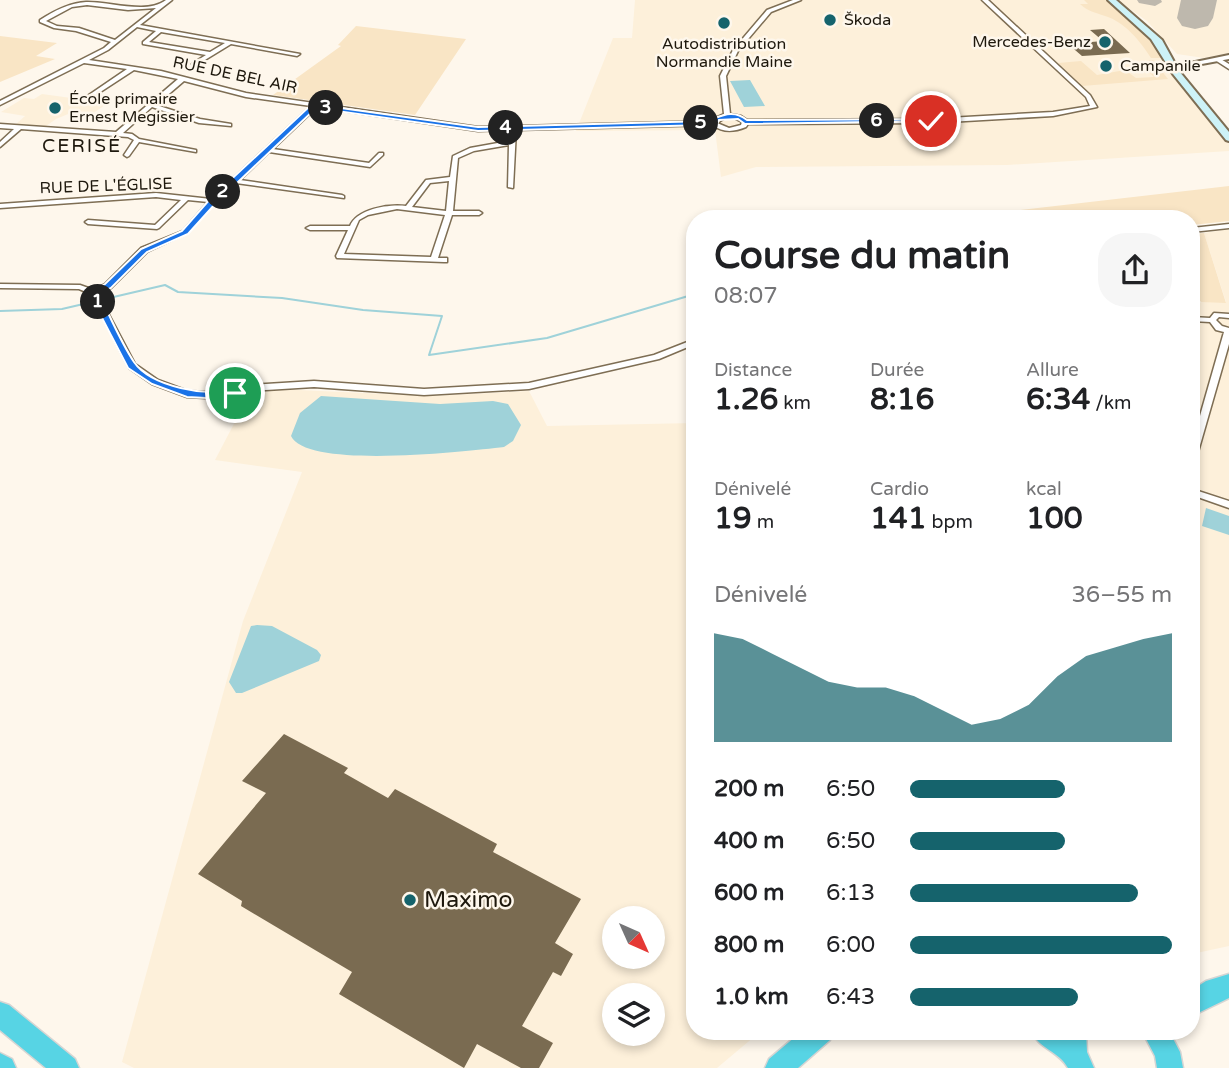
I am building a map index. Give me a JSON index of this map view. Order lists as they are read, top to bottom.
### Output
{
  "streets": {
    "street": ["RUE DE BEL AIR", "RUE DE L'ÉGLISE"]
  },
  "districts": ["CERISÉ"],
  "places": [
    "Škoda",
    "Autodistribution Normandie Maine",
    "Mercedes-Benz",
    "Campanile",
    "École primaire Ernest Megissier",
    "Maximo"
  ],
  "north": "bottom right",
  "page": {
    "pins": [
      "3",
      "6",
      "5",
      "4",
      "2",
      "1"
    ],
    "heading": ["Course du matin", "08:07"],
    "stats": [
      ["Distance", "1.26 km"],
      ["Durée", "8:16"],
      ["Allure", "6:34 /km"],
      ["Dénivelé", "19 m"],
      ["Cardio", "141 bpm"],
      ["kcal", "100"]
    ],
    "chart": ["Dénivelé", "36–55 m"],
    "list": [
      {
        "name": "200 m",
        "note": "6:50"
      },
      {
        "name": "400 m",
        "note": "6:50"
      },
      {
        "name": "600 m",
        "note": "6:13"
      },
      {
        "name": "800 m",
        "note": "6:00"
      },
      {
        "name": "1.0 km",
        "note": "6:43"
      }
    ]
  }
}
